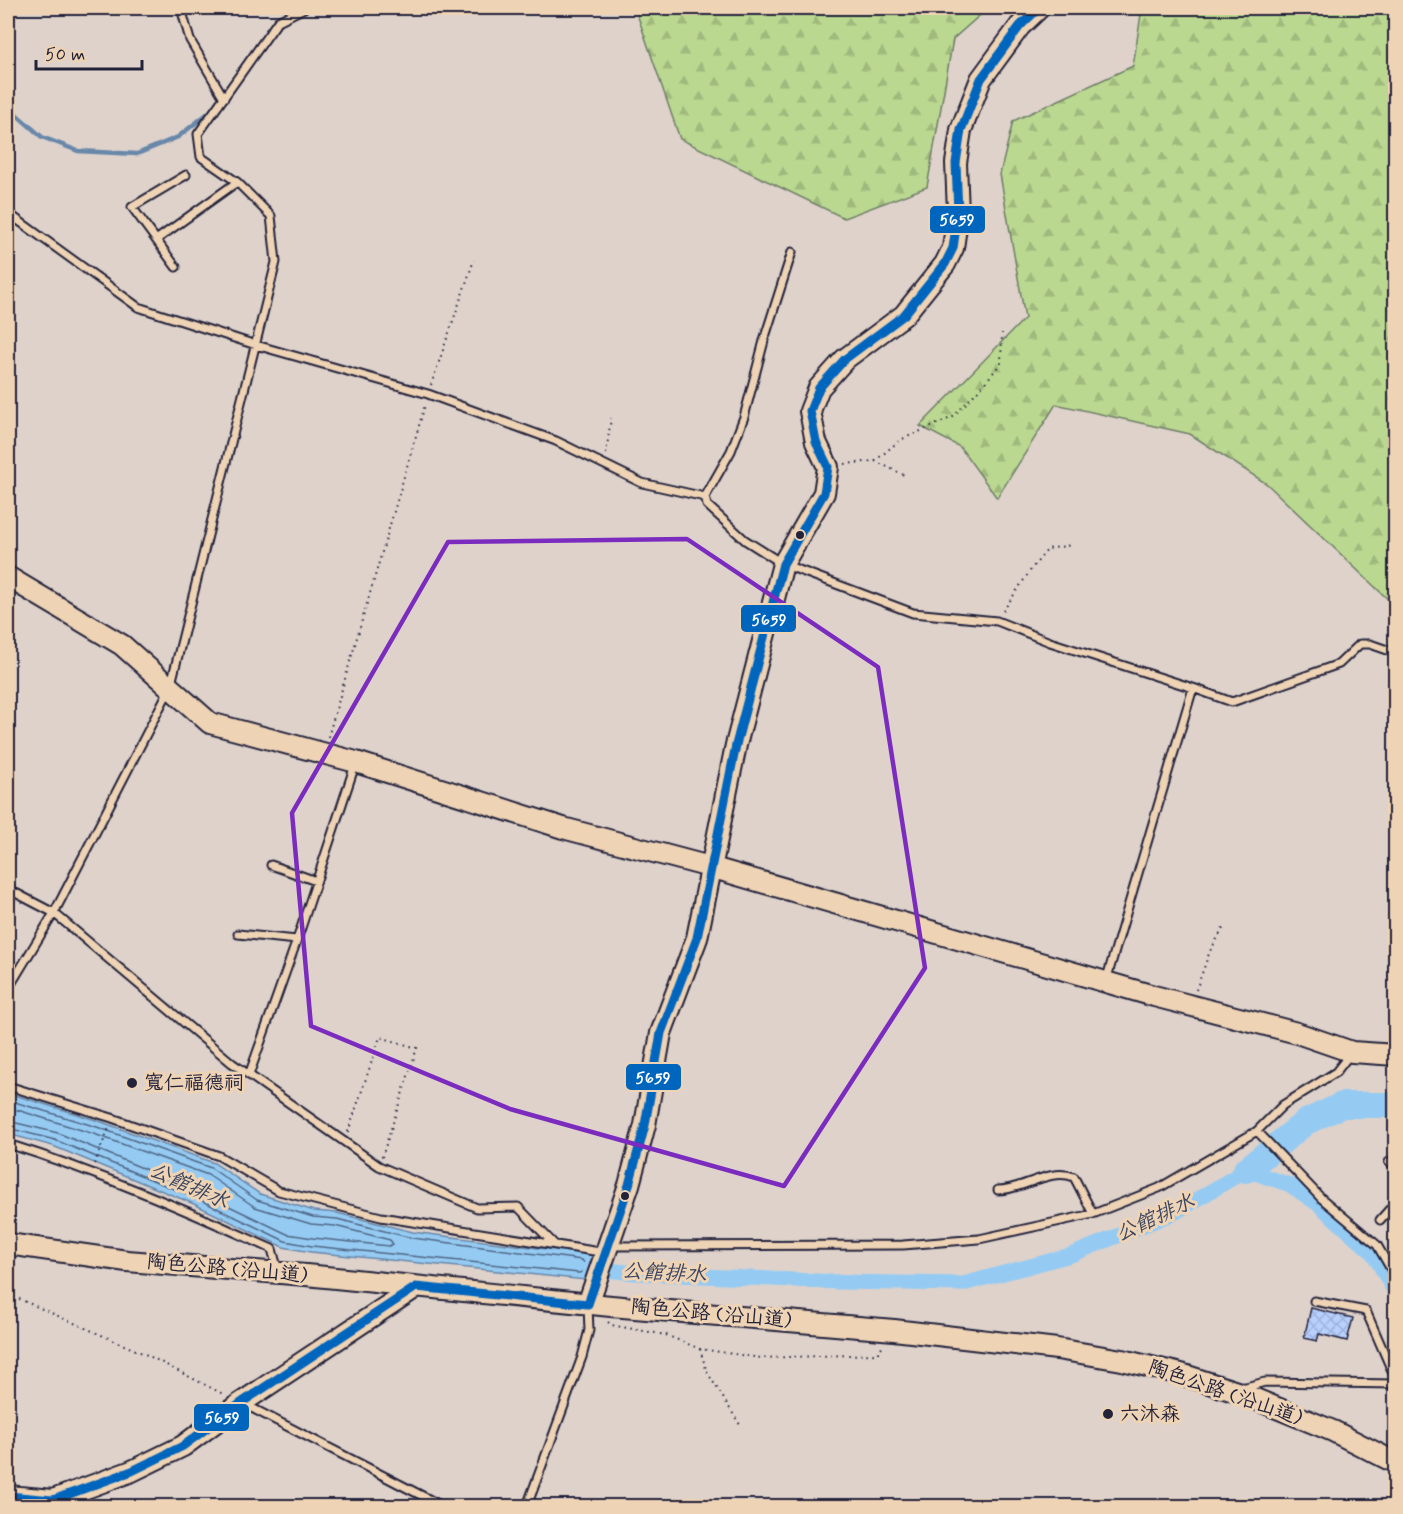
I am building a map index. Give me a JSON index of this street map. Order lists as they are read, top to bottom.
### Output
{
  "streets": {
    "street": ["陶色公路 (沿山道)"]
  },
  "water": ["公館排水"],
  "places": ["寬仁福德祠", "六沐森"],
  "lines": ["transit line 5659"],
  "scale_bar": "50 m"
}
